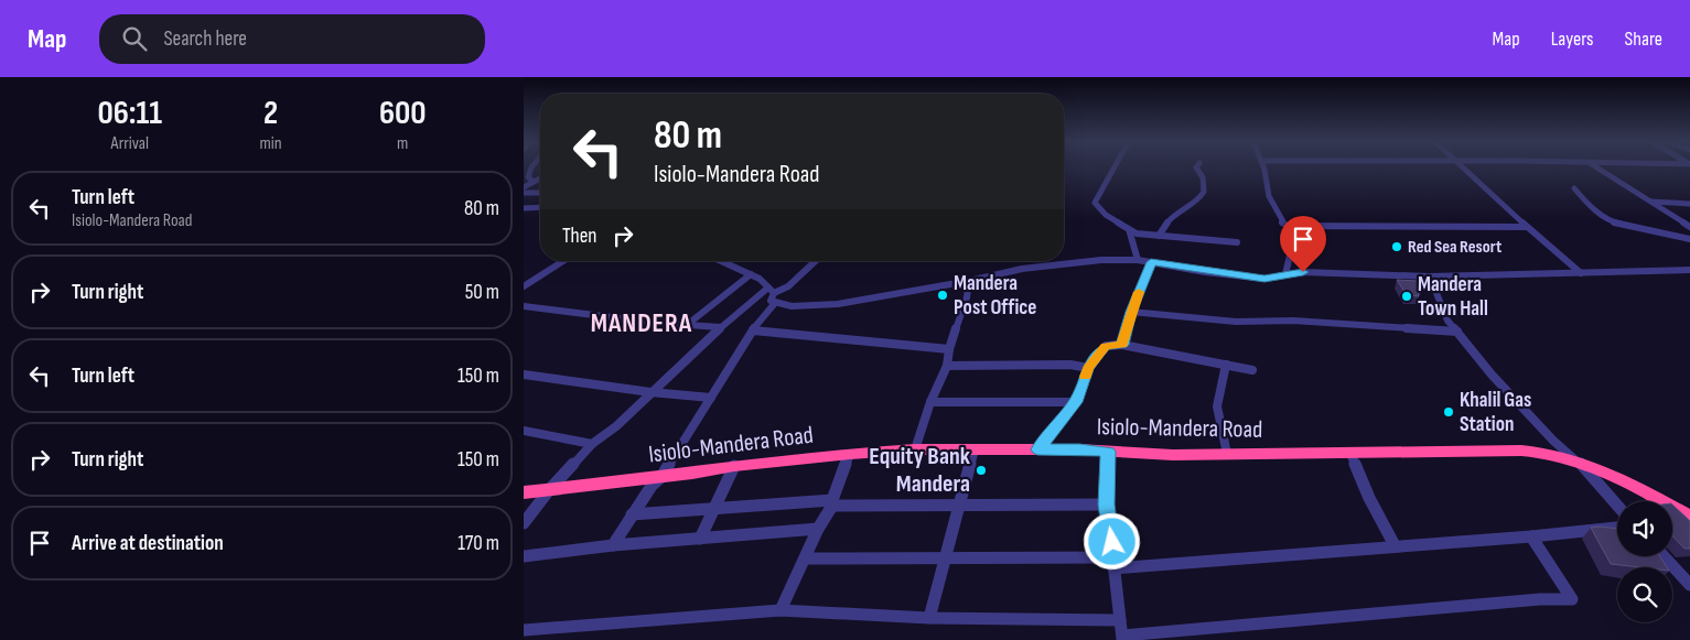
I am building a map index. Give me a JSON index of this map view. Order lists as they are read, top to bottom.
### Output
{
  "streets": {
    "highway": ["Isiolo-Mandera Road"]
  },
  "districts": ["MANDERA"],
  "places": [
    "Red Sea Resort",
    "Mandera Post Office",
    "Mandera Town Hall",
    "Khalil Gas Station",
    "Equity Bank Mandera"
  ],
  "page": {
    "header": "Map",
    "search": "Search here",
    "nav": ["Map", "Layers", "Share"],
    "eta": [
      "06:11",
      "Arrival",
      "2",
      "min",
      "600",
      "m"
    ],
    "turn": ["80 m", "Isiolo-Mandera Road"],
    "list": [
      {
        "name": "Turn left",
        "note": "Isiolo-Mandera Road",
        "value": "80 m"
      },
      {
        "name": "Turn right",
        "value": "50 m"
      },
      {
        "name": "Turn left",
        "value": "150 m"
      },
      {
        "name": "Turn right",
        "value": "150 m"
      },
      {
        "name": "Arrive at destination",
        "value": "170 m"
      }
    ],
    "then": "Then"
  }
}
